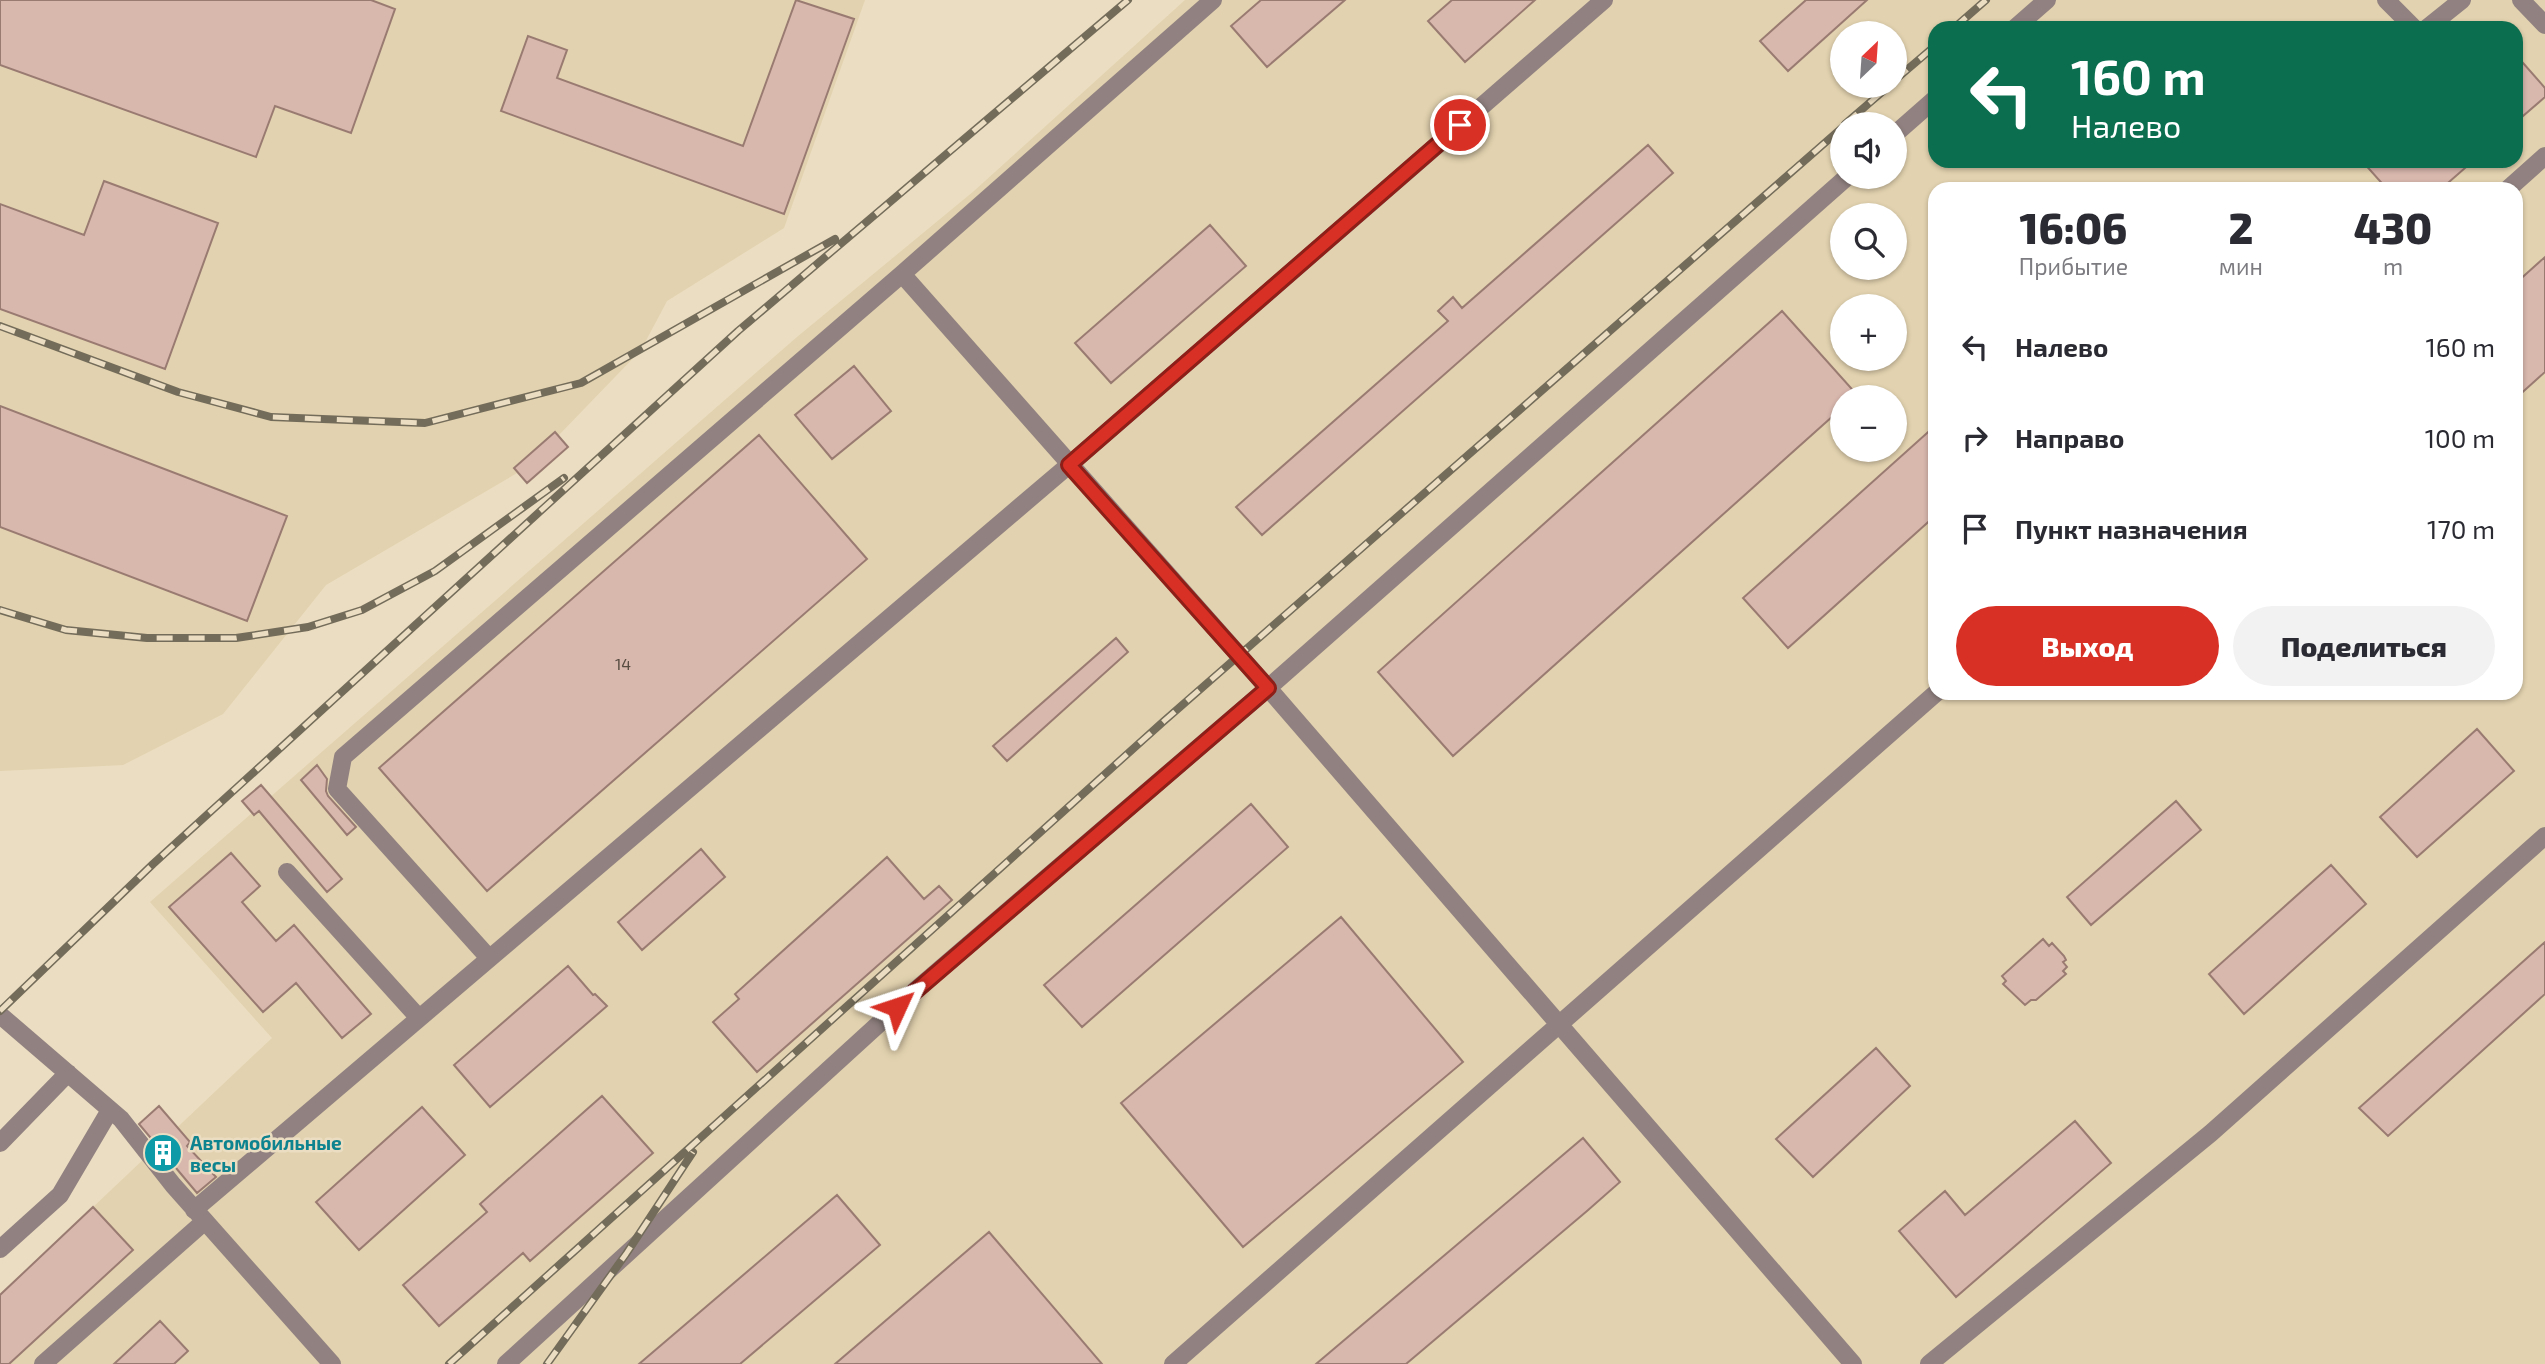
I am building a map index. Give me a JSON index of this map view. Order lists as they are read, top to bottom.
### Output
{
  "places": {
    "building": ["Автомобильные весы"]
  },
  "house_numbers": ["14"],
  "north": "top right",
  "page": {
    "map_buttons": ["+", "−"],
    "turn": ["160 m", "Налево"],
    "eta": [
      "16:06",
      "Прибытие",
      "2",
      "мин",
      "430",
      "m"
    ],
    "list": [
      {
        "name": "Налево",
        "value": "160 m"
      },
      {
        "name": "Направо",
        "value": "100 m"
      },
      {
        "name": "Пункт назначения",
        "value": "170 m"
      }
    ],
    "buttons": ["Выход", "Поделиться"]
  }
}
